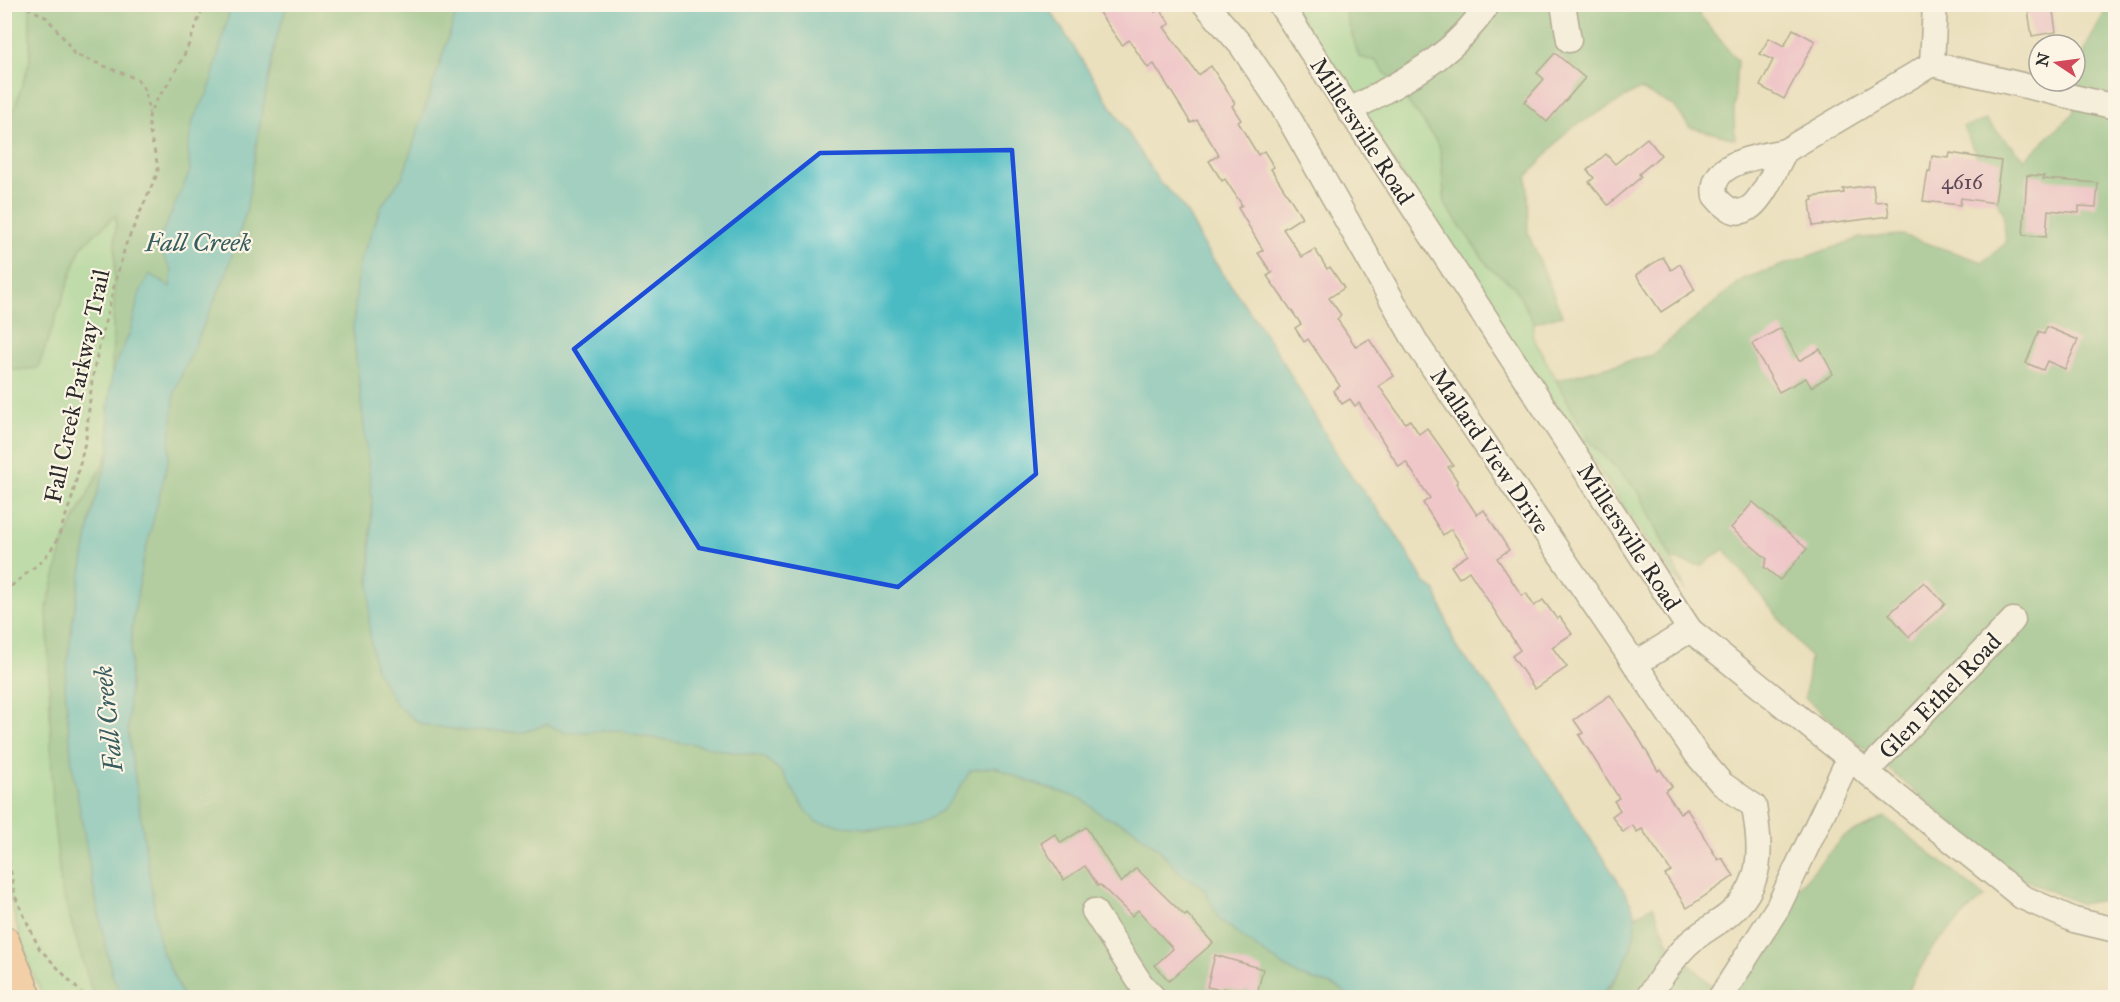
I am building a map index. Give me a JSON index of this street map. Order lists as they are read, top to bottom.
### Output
{
  "streets": {
    "street": ["Millersville Road", "Mallard View Drive", "Glen Ethel Road"],
    "path": ["Fall Creek Parkway Trail"]
  },
  "crossings": [
    ["Millersville Road", "Glen Ethel Road"]
  ],
  "water": ["Fall Creek"],
  "house_numbers": ["4616"],
  "north": "left"
}
